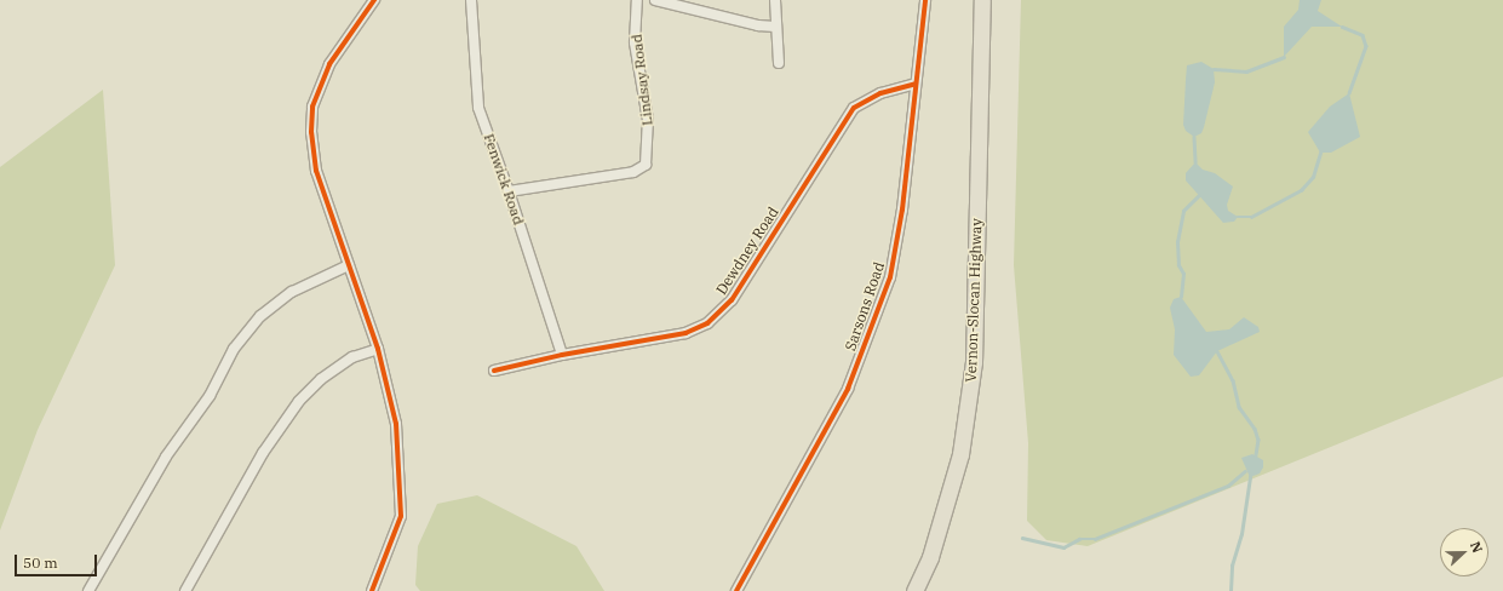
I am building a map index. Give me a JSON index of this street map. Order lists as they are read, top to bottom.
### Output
{
  "streets": {
    "main road": ["Vernon-Slocan Highway"],
    "street": [
      "Lindsay Road",
      "Fenwick Road",
      "Dewdney Road",
      "Sarsons Road"
    ]
  },
  "crossings": [
    ["Lindsay Road", "Fenwick Road"],
    ["Fenwick Road", "Dewdney Road"],
    ["Dewdney Road", "Sarsons Road"]
  ],
  "scale_bar": "50 m",
  "north": "right"
}
